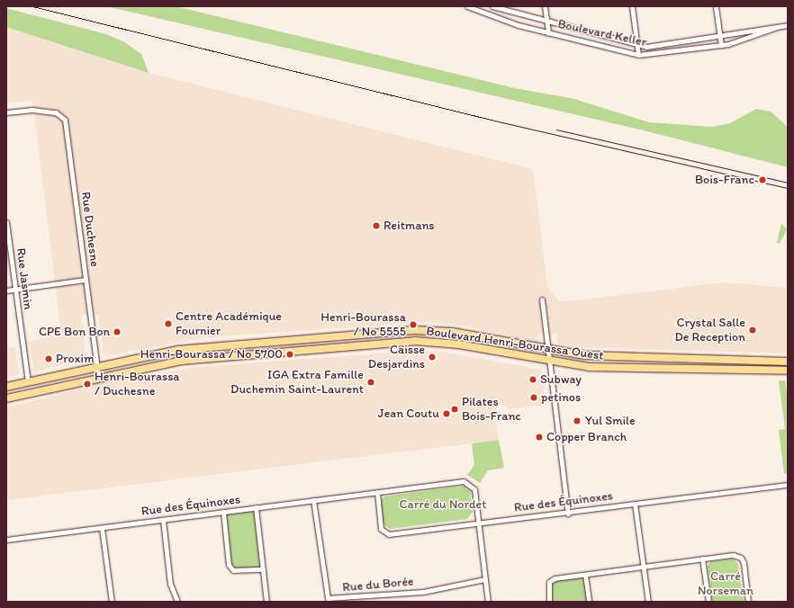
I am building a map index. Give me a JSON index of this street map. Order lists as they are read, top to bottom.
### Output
{
  "streets": {
    "main road": ["Boulevard Henri-Bourassa Ouest"],
    "street": [
      "Boulevard Keller",
      "Rue Duchesne",
      "Rue Jasmin",
      "Rue des Équinoxes",
      "Rue du Borée"
    ]
  },
  "crossings": [
    ["Rue Duchesne", "Boulevard Henri-Bourassa Ouest"],
    ["Rue Jasmin", "Boulevard Henri-Bourassa Ouest"],
    ["Rue des Équinoxes", "Rue du Borée"]
  ],
  "parks": ["Carré du Nordet", "Carré Norseman"],
  "places": [
    "Bois-Franc",
    "Reitmans",
    "Centre Académique Fournier",
    "Henri-Bourassa / No 5555",
    "Crystal Salle De Reception",
    "CPE Bon Bon",
    "Henri-Bourassa / No 5700",
    "Caisse Desjardins",
    "Proxim",
    "Subway",
    "IGA Extra Famille Duchemin Saint-Laurent",
    "Henri-Bourassa / Duchesne",
    "petinos",
    "Pilates Bois-Franc",
    "Jean Coutu",
    "Yul Smile",
    "Copper Branch"
  ]
}
